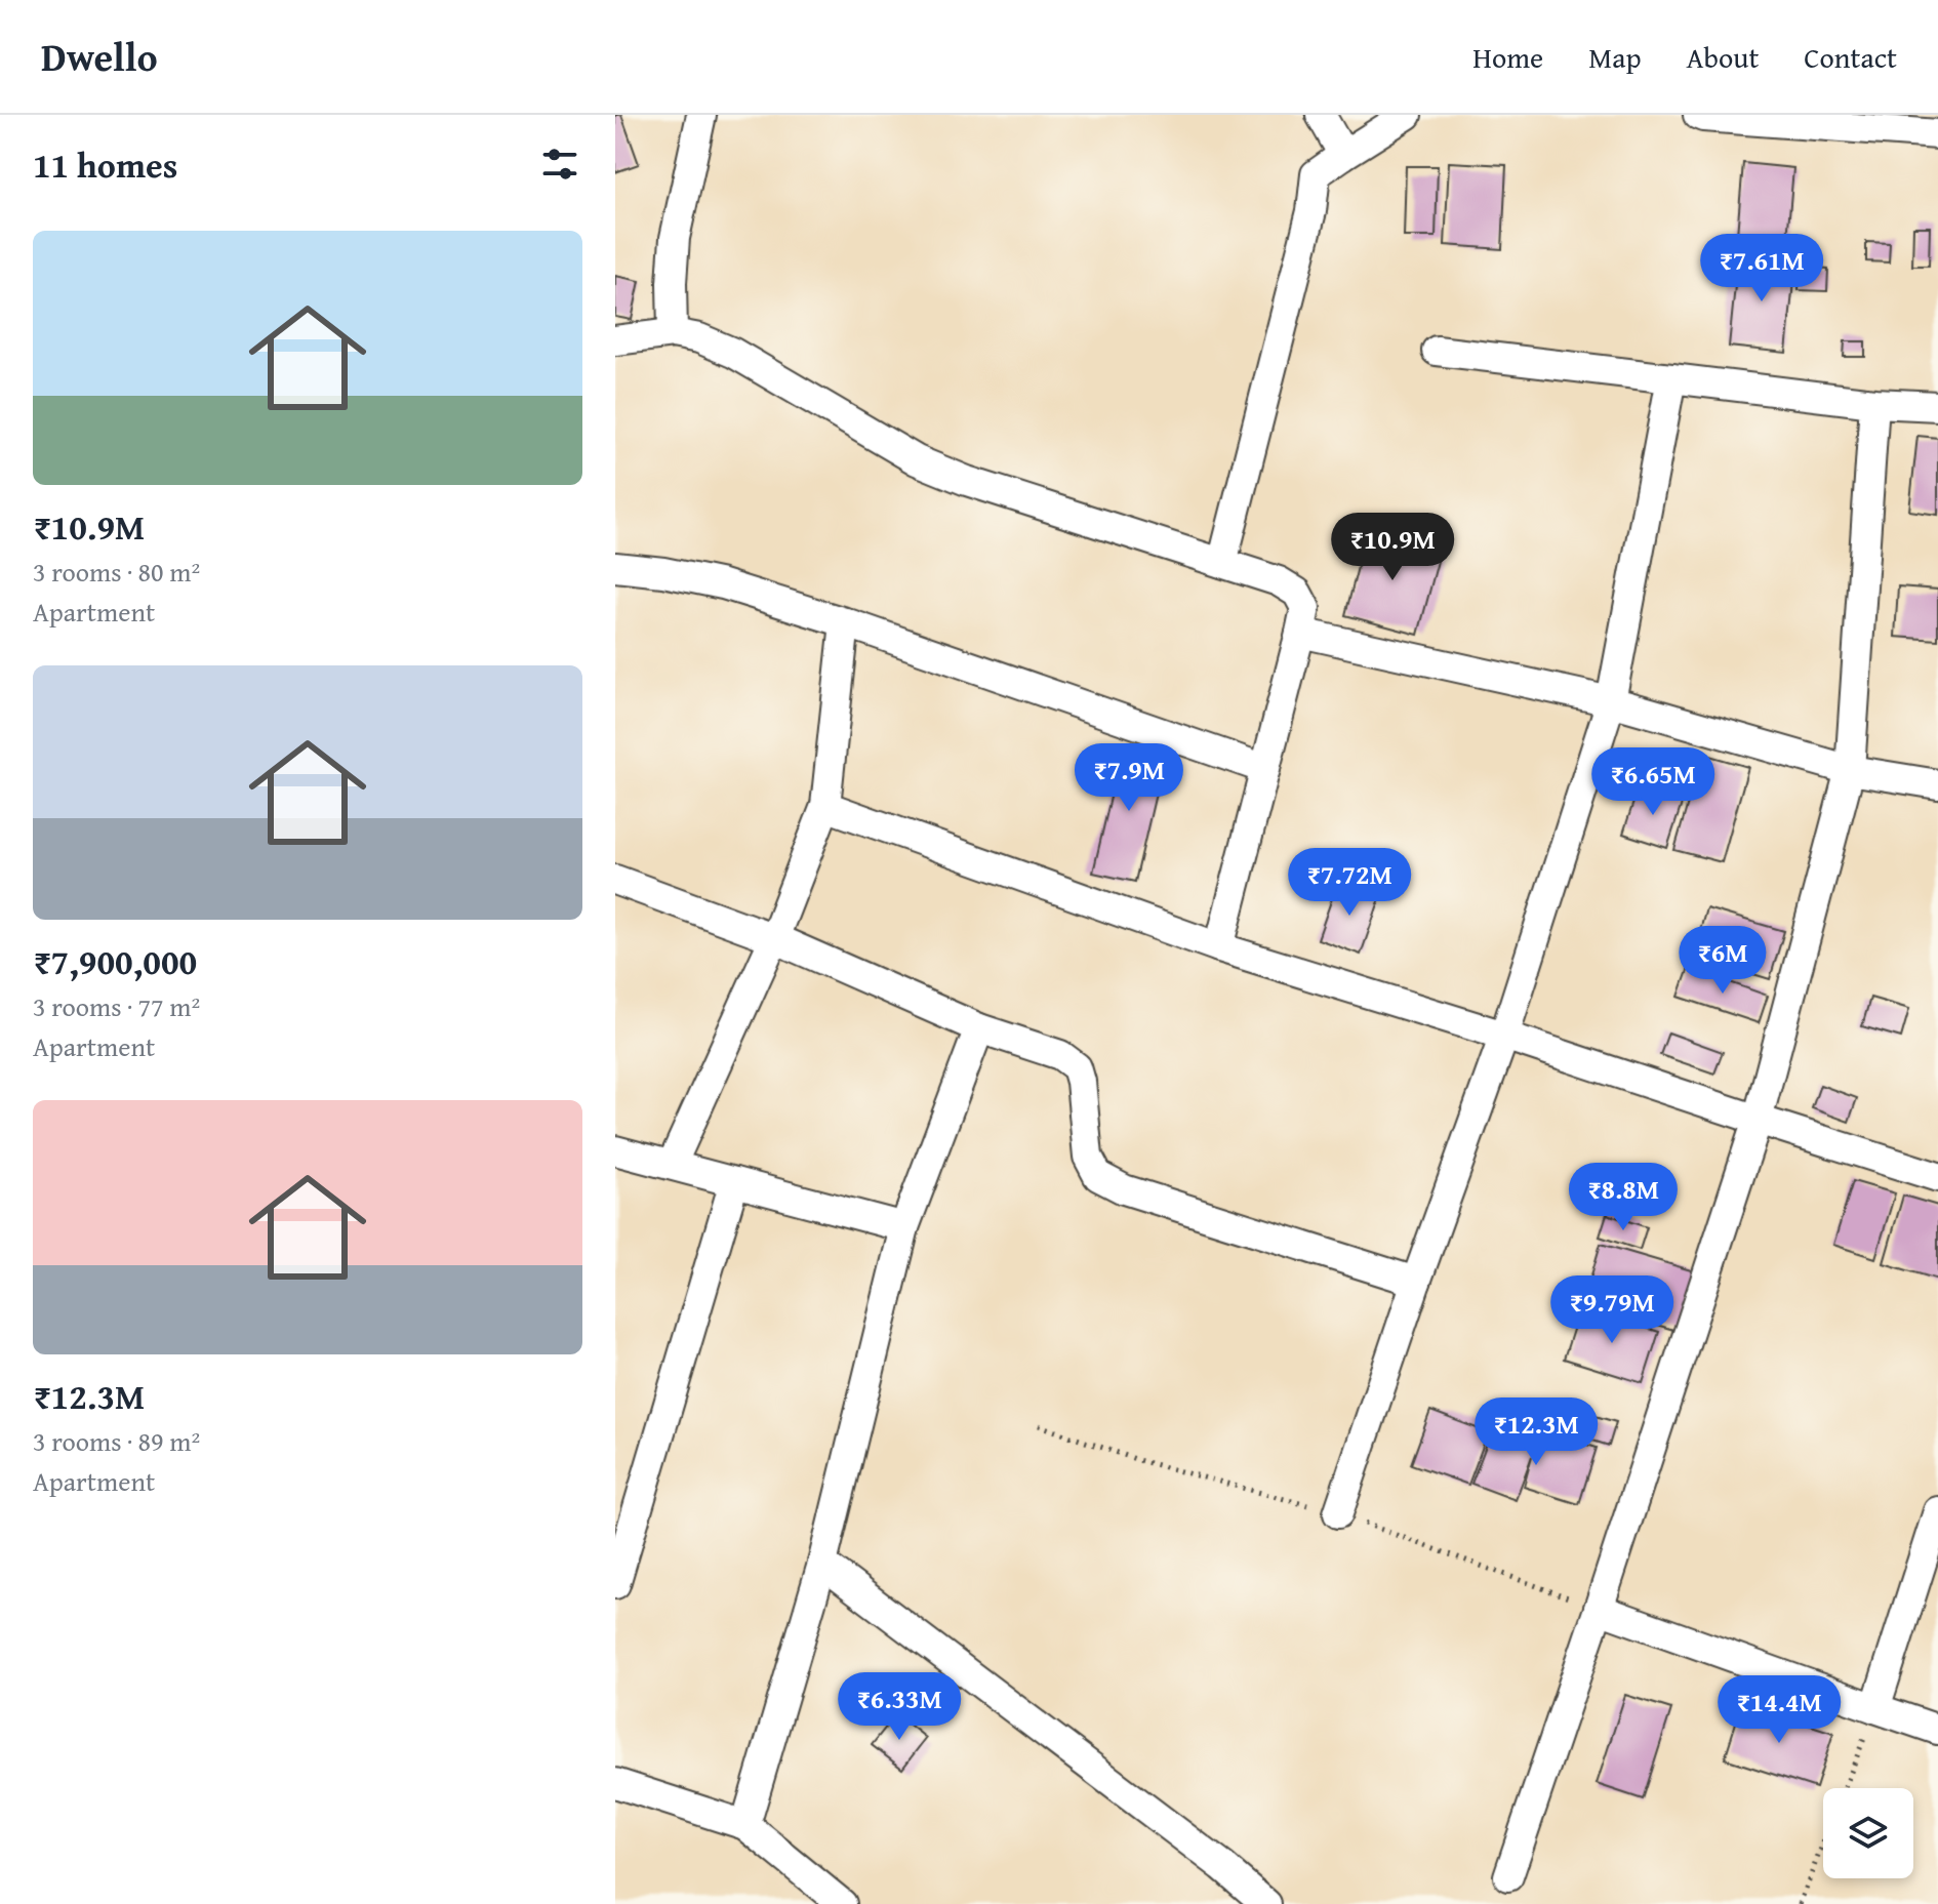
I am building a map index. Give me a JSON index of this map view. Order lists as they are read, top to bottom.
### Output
{
  "page": {
    "header": "Dwello",
    "nav": [
      "Home",
      "Map",
      "About",
      "Contact"
    ],
    "heading": "11 homes",
    "list": [
      {
        "name": "₹10.9M",
        "note": "3 rooms · 80 m² · Apartment"
      },
      {
        "name": "₹7,900,000",
        "note": "3 rooms · 77 m² · Apartment"
      },
      {
        "name": "₹12.3M",
        "note": "3 rooms · 89 m² · Apartment"
      }
    ],
    "price": [
      "₹7.61M",
      "₹10.9M",
      "₹7.9M",
      "₹6.65M",
      "₹7.72M",
      "₹6M",
      "₹8.8M",
      "₹9.79M",
      "₹12.3M",
      "₹6.33M",
      "₹14.4M"
    ]
  }
}
